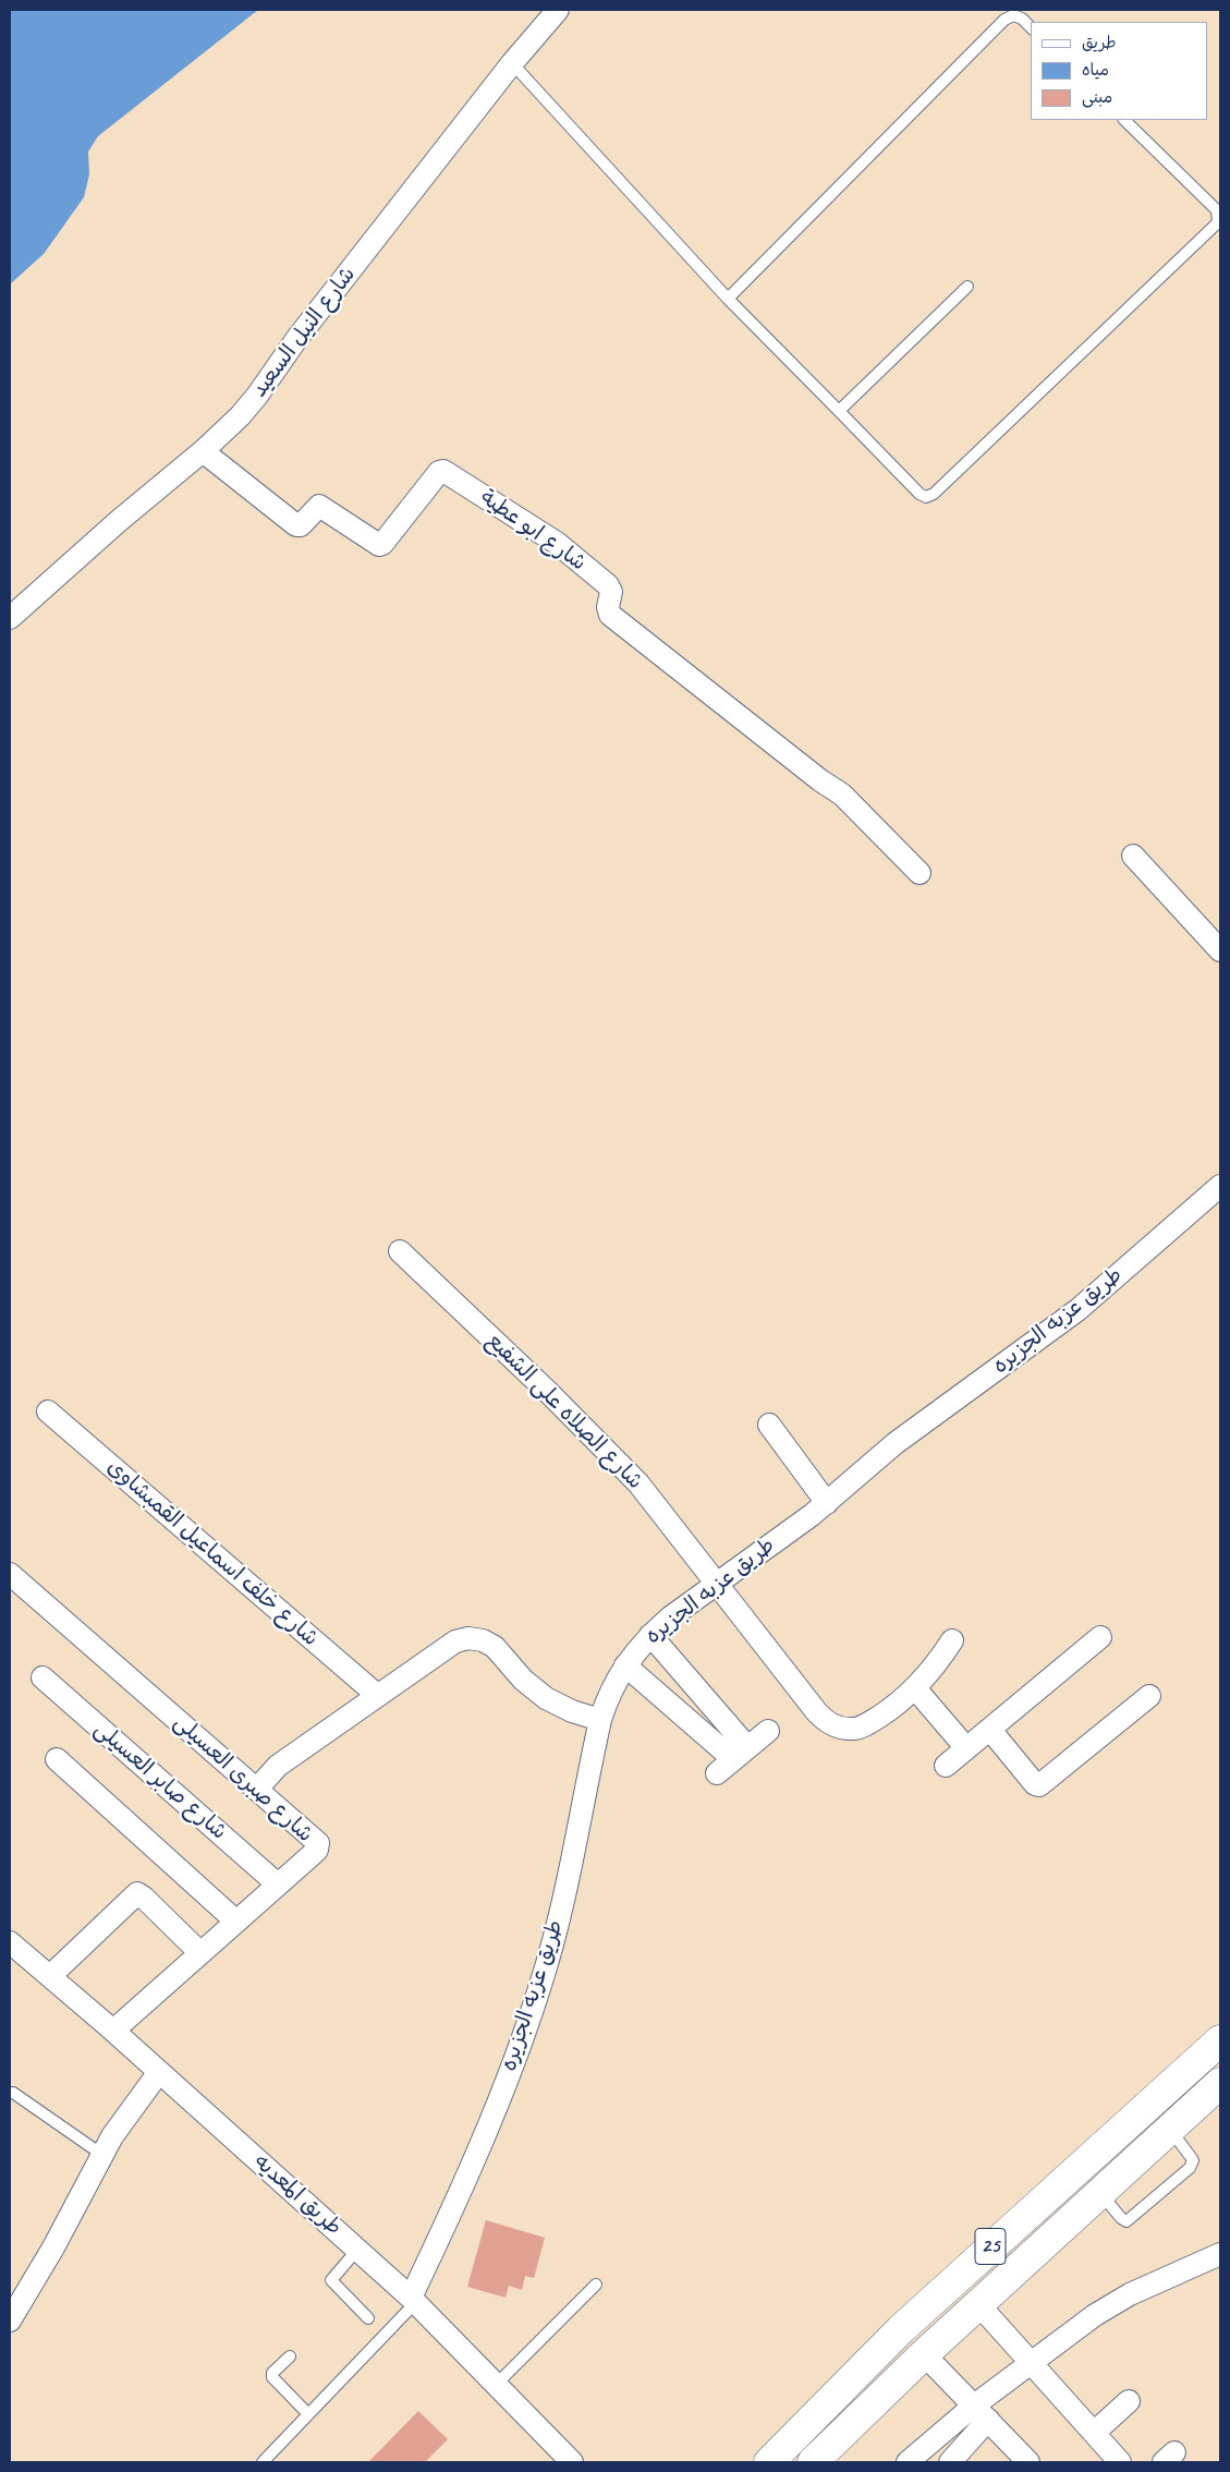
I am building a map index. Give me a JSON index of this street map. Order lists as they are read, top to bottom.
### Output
{
  "streets": {
    "highway": ["25"],
    "street": [
      "شارع النيل السعيد",
      "شارع ابو عطية",
      "طريق عزبه الجزيره",
      "شارع الصلاه على الشفيع",
      "شارع خلف اسماعيل القمبشاوى",
      "شارع صبرى العسيلى",
      "شارع صابر العسيلى",
      "طريق المعديه"
    ]
  },
  "crossings": [
    ["شارع النيل السعيد", "شارع ابو عطية"],
    ["طريق عزبه الجزيره", "شارع الصلاه على الشفيع"],
    ["طريق عزبه الجزيره", "طريق المعديه"],
    ["شارع صبرى العسيلى", "شارع صابر العسيلى"],
    ["شارع صبرى العسيلى", "طريق المعديه"]
  ],
  "legend": ["طريق", "مياه", "مبنى"]
}
